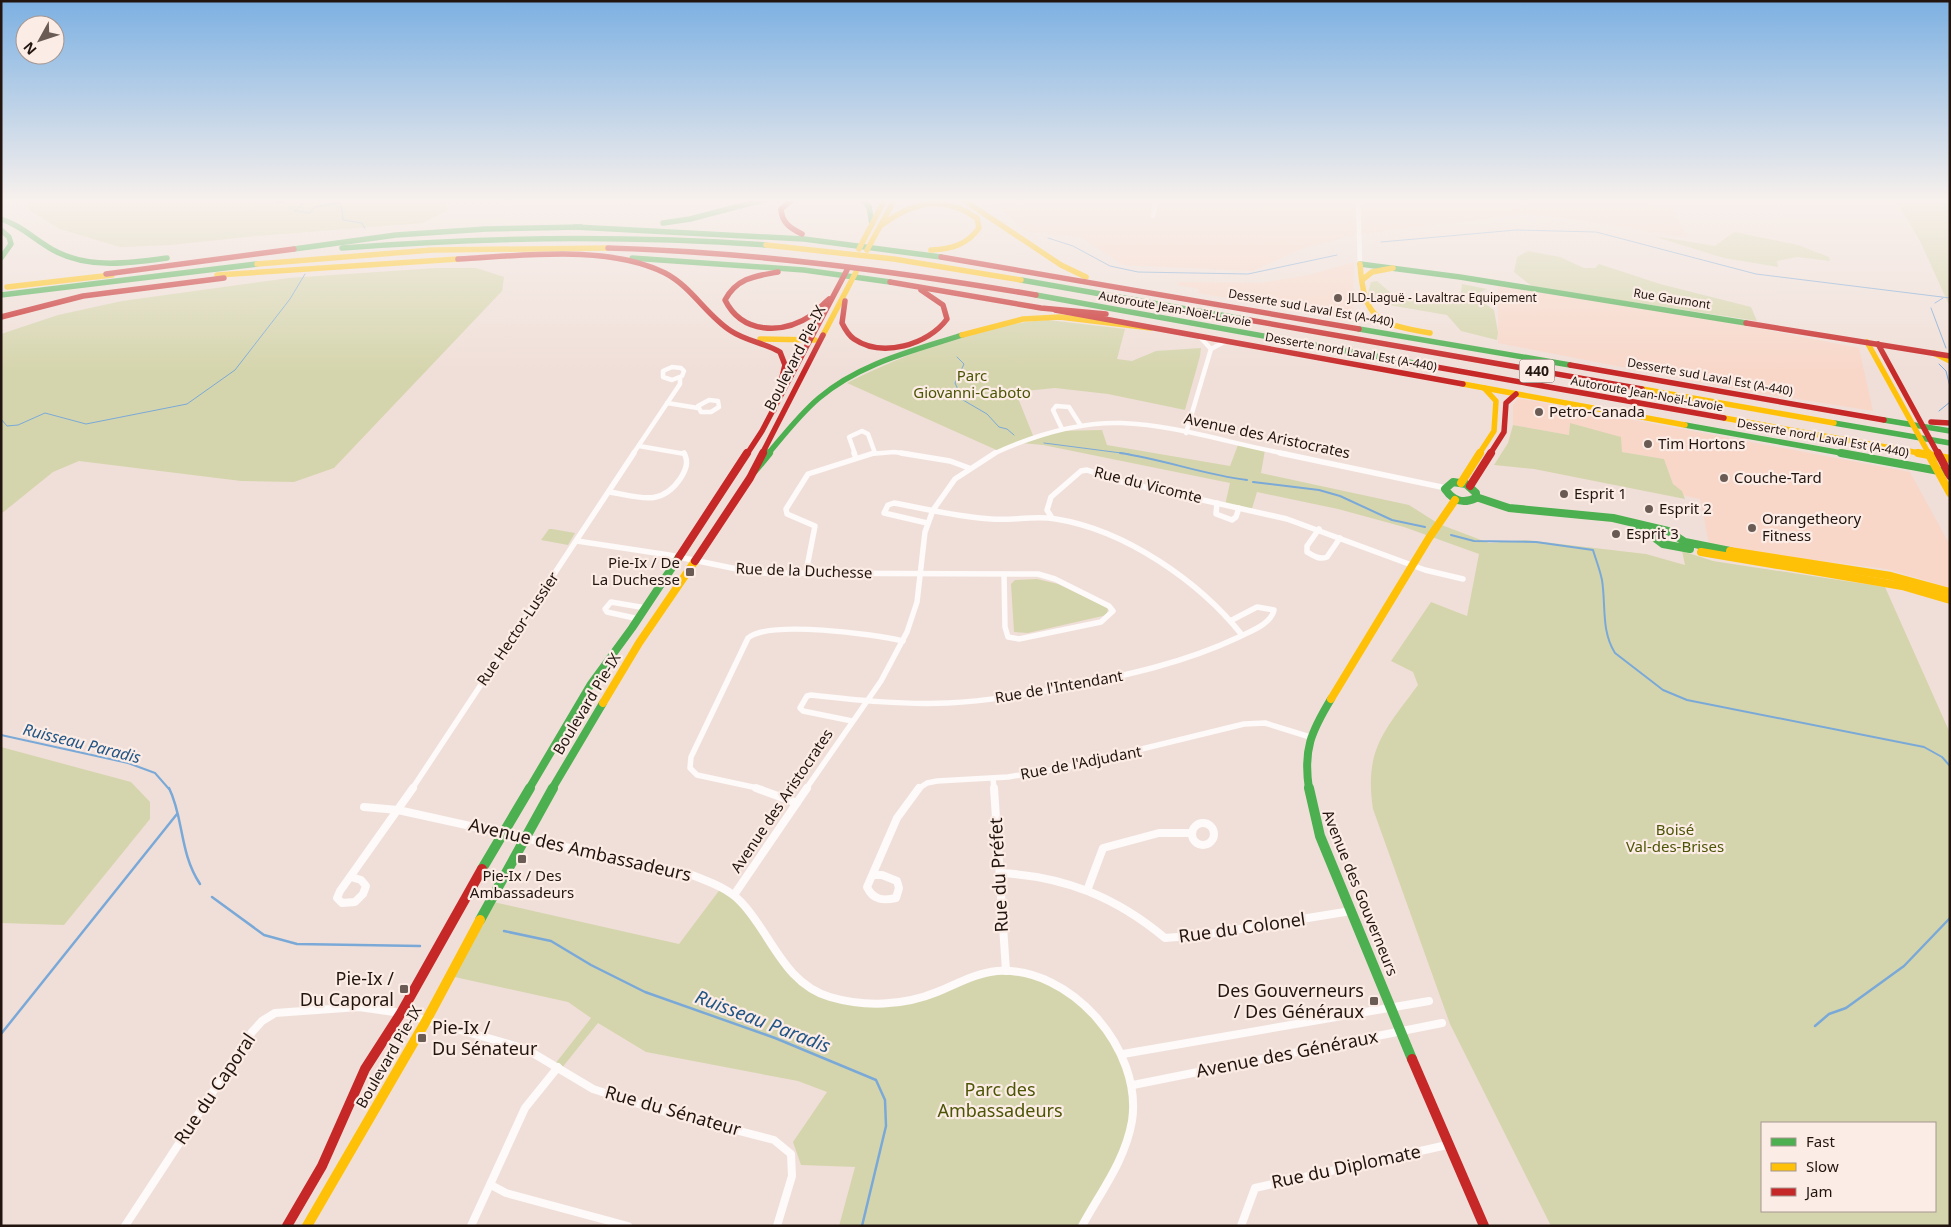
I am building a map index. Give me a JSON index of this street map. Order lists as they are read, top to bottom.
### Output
{
  "streets": {
    "main road": [
      "Rue Gaumont",
      "Desserte sud Laval Est (A-440)",
      "Autoroute Jean-Noël-Lavoie",
      "Desserte nord Laval Est (A-440)",
      "Boulevard Pie-IX",
      "440",
      "Avenue des Gouverneurs"
    ],
    "street": [
      "Avenue des Aristocrates",
      "Rue du Vicomte",
      "Rue de la Duchesse",
      "Rue Hector-Lussier",
      "Rue de l'Intendant",
      "Rue de l'Adjudant",
      "Avenue des Ambassadeurs",
      "Rue du Préfet",
      "Rue du Colonel",
      "Avenue des Généraux",
      "Rue du Caporal",
      "Rue du Sénateur",
      "Rue du Diplomate"
    ]
  },
  "crossings": [
    ["Boulevard Pie-IX", "Rue de la Duchesse"],
    ["Boulevard Pie-IX", "Avenue des Ambassadeurs"],
    ["Boulevard Pie-IX", "Rue du Caporal"],
    ["Boulevard Pie-IX", "Rue du Sénateur"],
    ["Avenue des Aristocrates", "Rue de la Duchesse"],
    ["Avenue des Aristocrates", "Rue de l'Intendant"],
    ["Avenue des Aristocrates", "Avenue des Ambassadeurs"],
    ["Avenue des Aristocrates", "Avenue des Gouverneurs"],
    ["Rue du Vicomte", "Avenue des Gouverneurs"],
    ["Rue de la Duchesse", "Rue Hector-Lussier"],
    ["Rue Hector-Lussier", "Avenue des Ambassadeurs"],
    ["Rue de l'Adjudant", "Rue du Préfet"],
    ["Rue de l'Adjudant", "Avenue des Gouverneurs"],
    ["Avenue des Ambassadeurs", "Rue du Préfet"],
    ["Avenue des Ambassadeurs", "Avenue des Généraux"],
    ["Rue du Préfet", "Rue du Colonel"],
    ["Avenue des Gouverneurs", "Rue du Colonel"],
    ["Avenue des Gouverneurs", "Avenue des Généraux"],
    ["Avenue des Gouverneurs", "Rue du Diplomate"],
    ["Rue du Caporal", "Rue du Sénateur"]
  ],
  "water": ["Ruisseau Paradis"],
  "parks": ["Parc Giovanni-Caboto", "Boisé Val-des-Brises", "Parc des Ambassadeurs"],
  "places": {
    "other": [
      "JLD-Laguë - Lavaltrac Equipement",
      "Petro-Canada",
      "Tim Hortons",
      "Couche-Tard",
      "Esprit 1",
      "Esprit 2",
      "Orangetheory Fitness",
      "Esprit 3"
    ],
    "transit": [
      "Pie-Ix / De La Duchesse",
      "Pie-Ix / Des Ambassadeurs",
      "Pie-Ix / Du Caporal",
      "Des Gouverneurs / Des Généraux",
      "Pie-Ix / Du Sénateur"
    ]
  },
  "legend": ["Fast", "Slow", "Jam"],
  "north": "bottom left"
}
